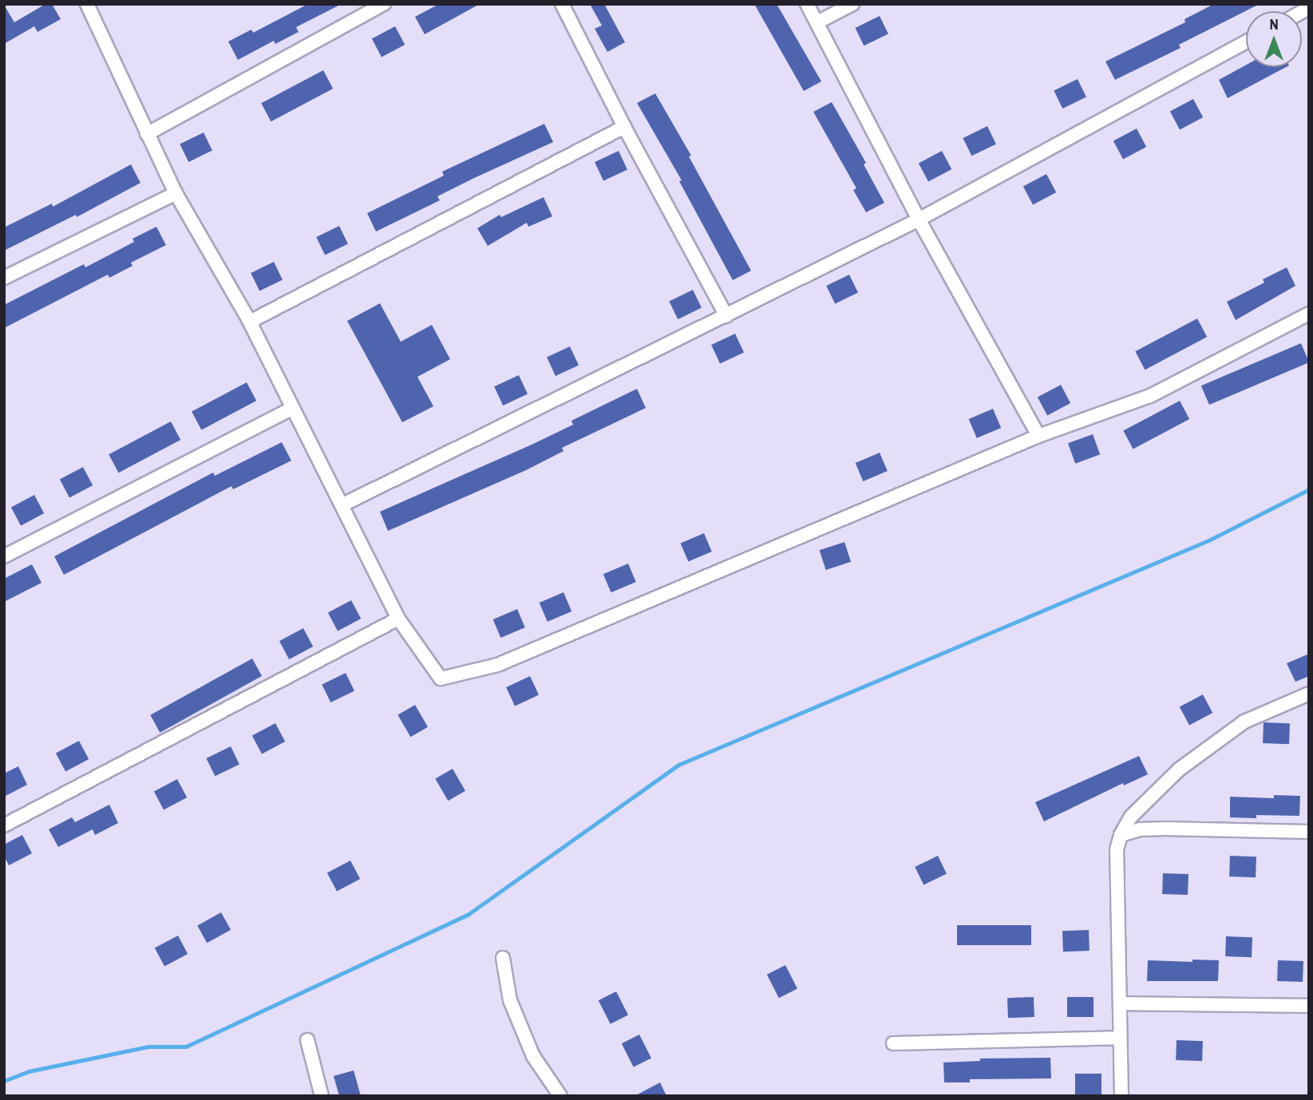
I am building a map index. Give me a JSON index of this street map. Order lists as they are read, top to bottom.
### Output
{
  "north": "top"
}
